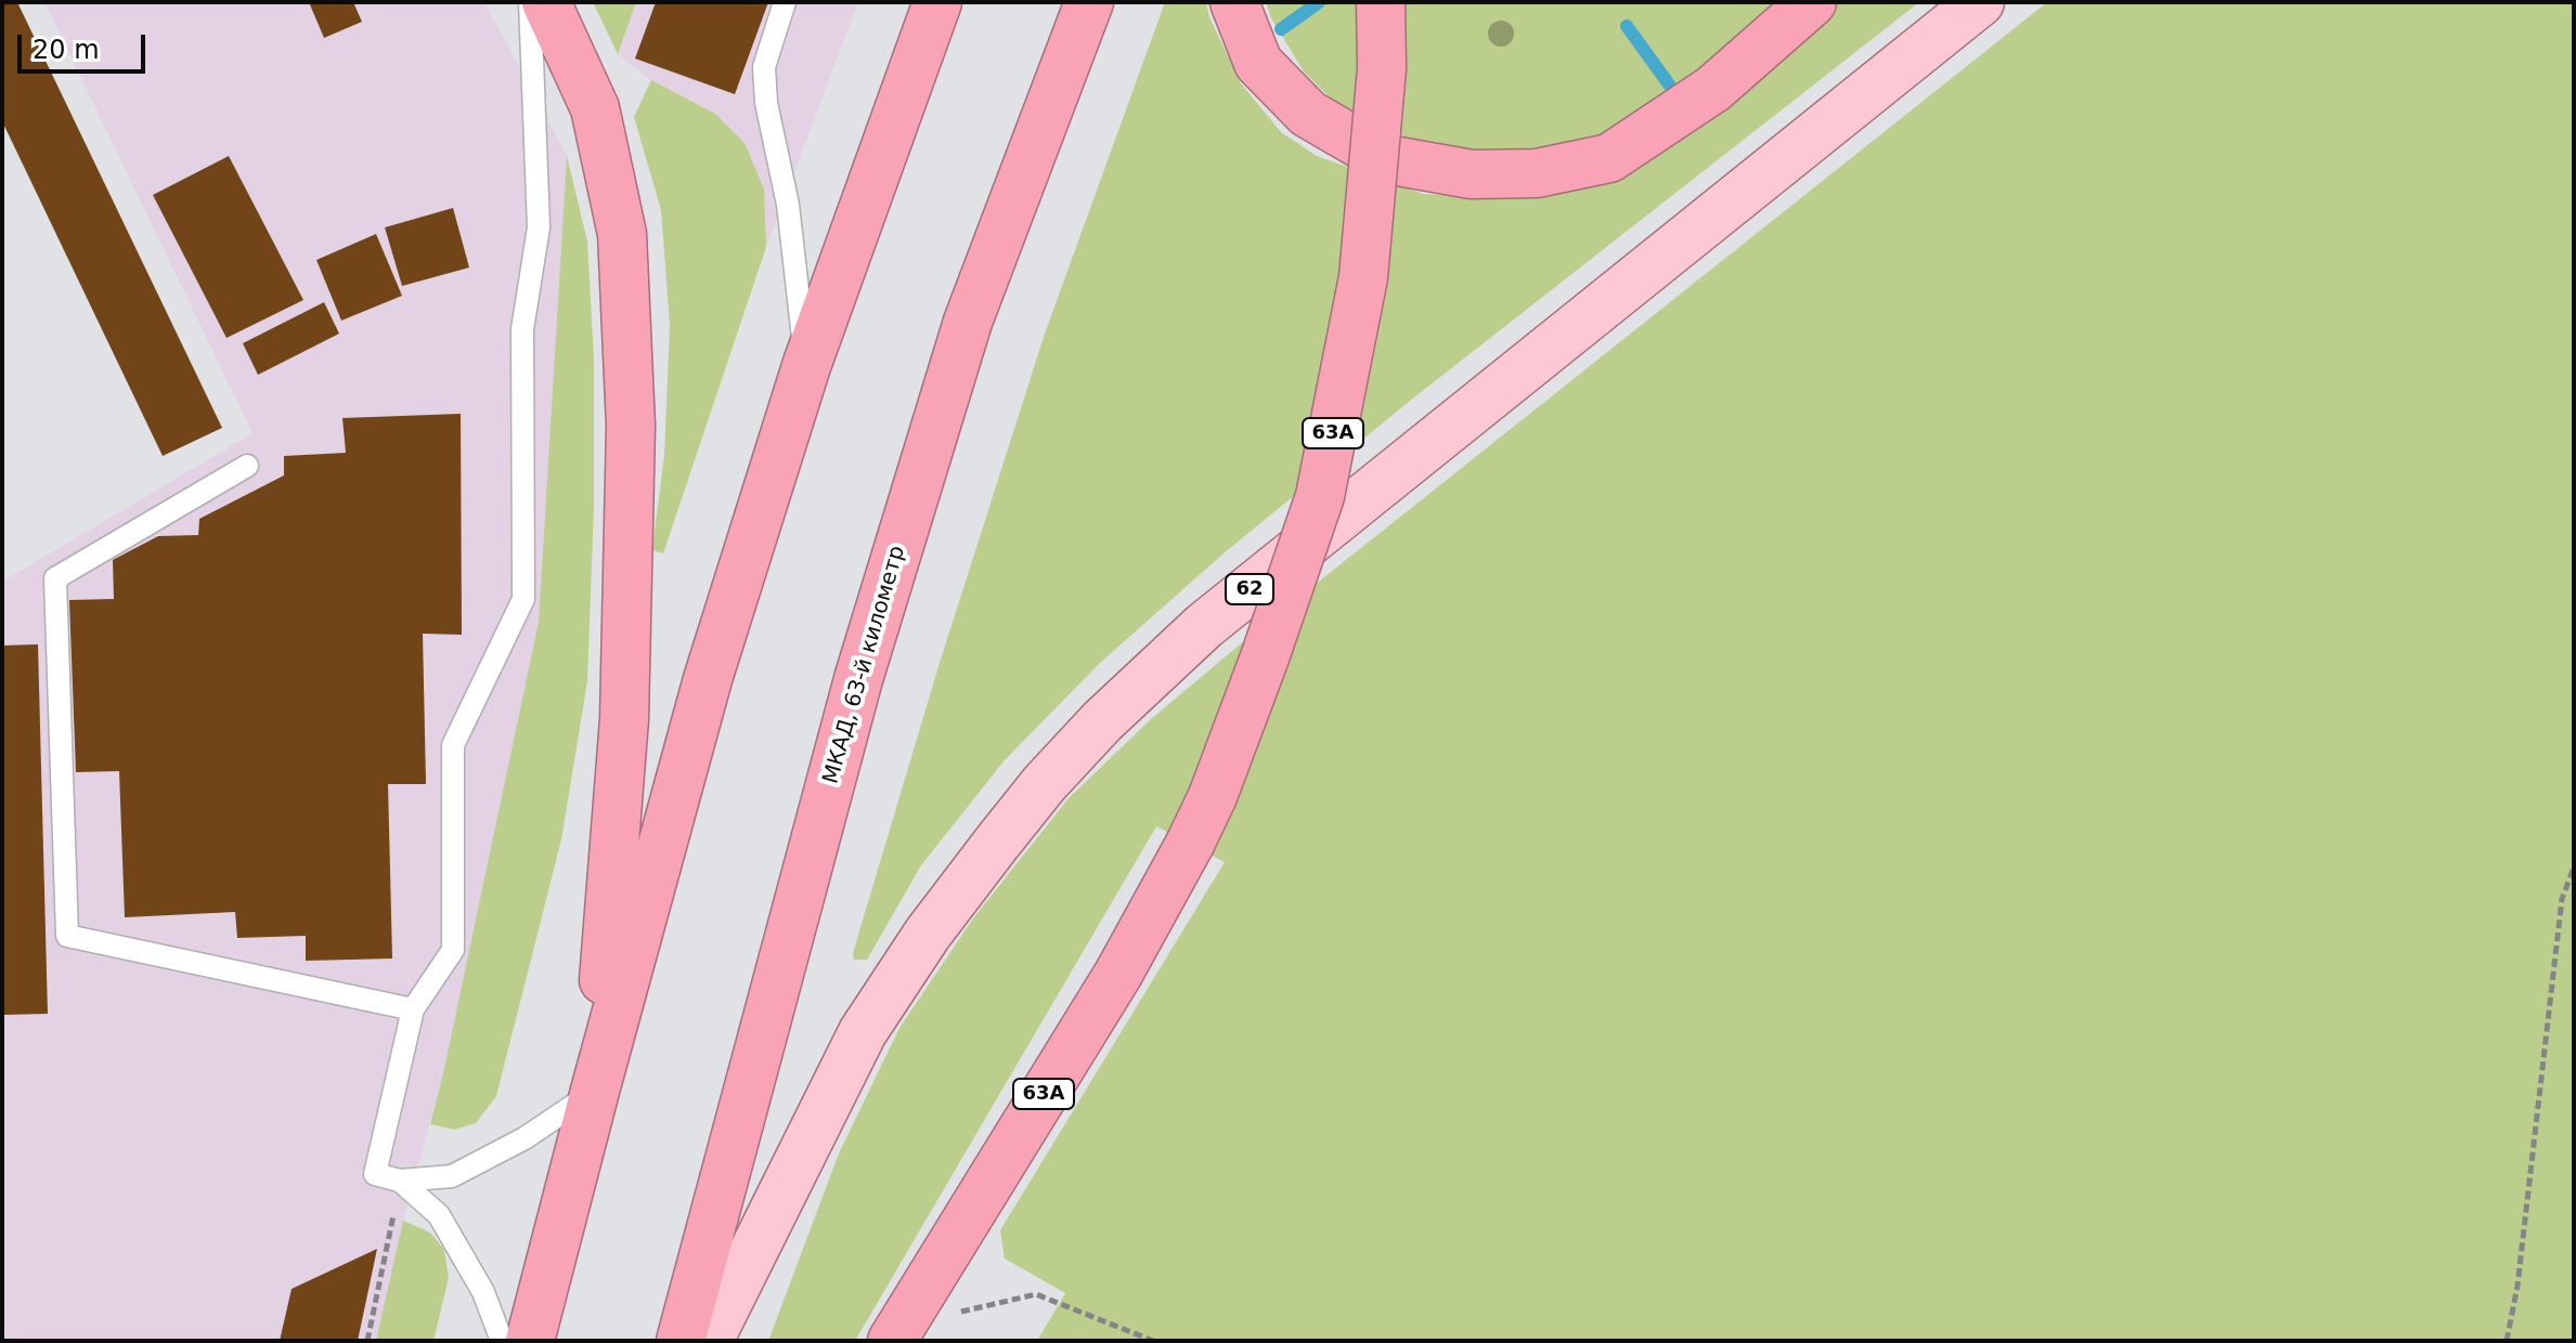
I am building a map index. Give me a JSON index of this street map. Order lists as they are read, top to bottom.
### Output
{
  "streets": {
    "highway": ["63A", "МКАД, 63-й километр"],
    "main road": ["62"]
  },
  "scale_bar": "20 m"
}
